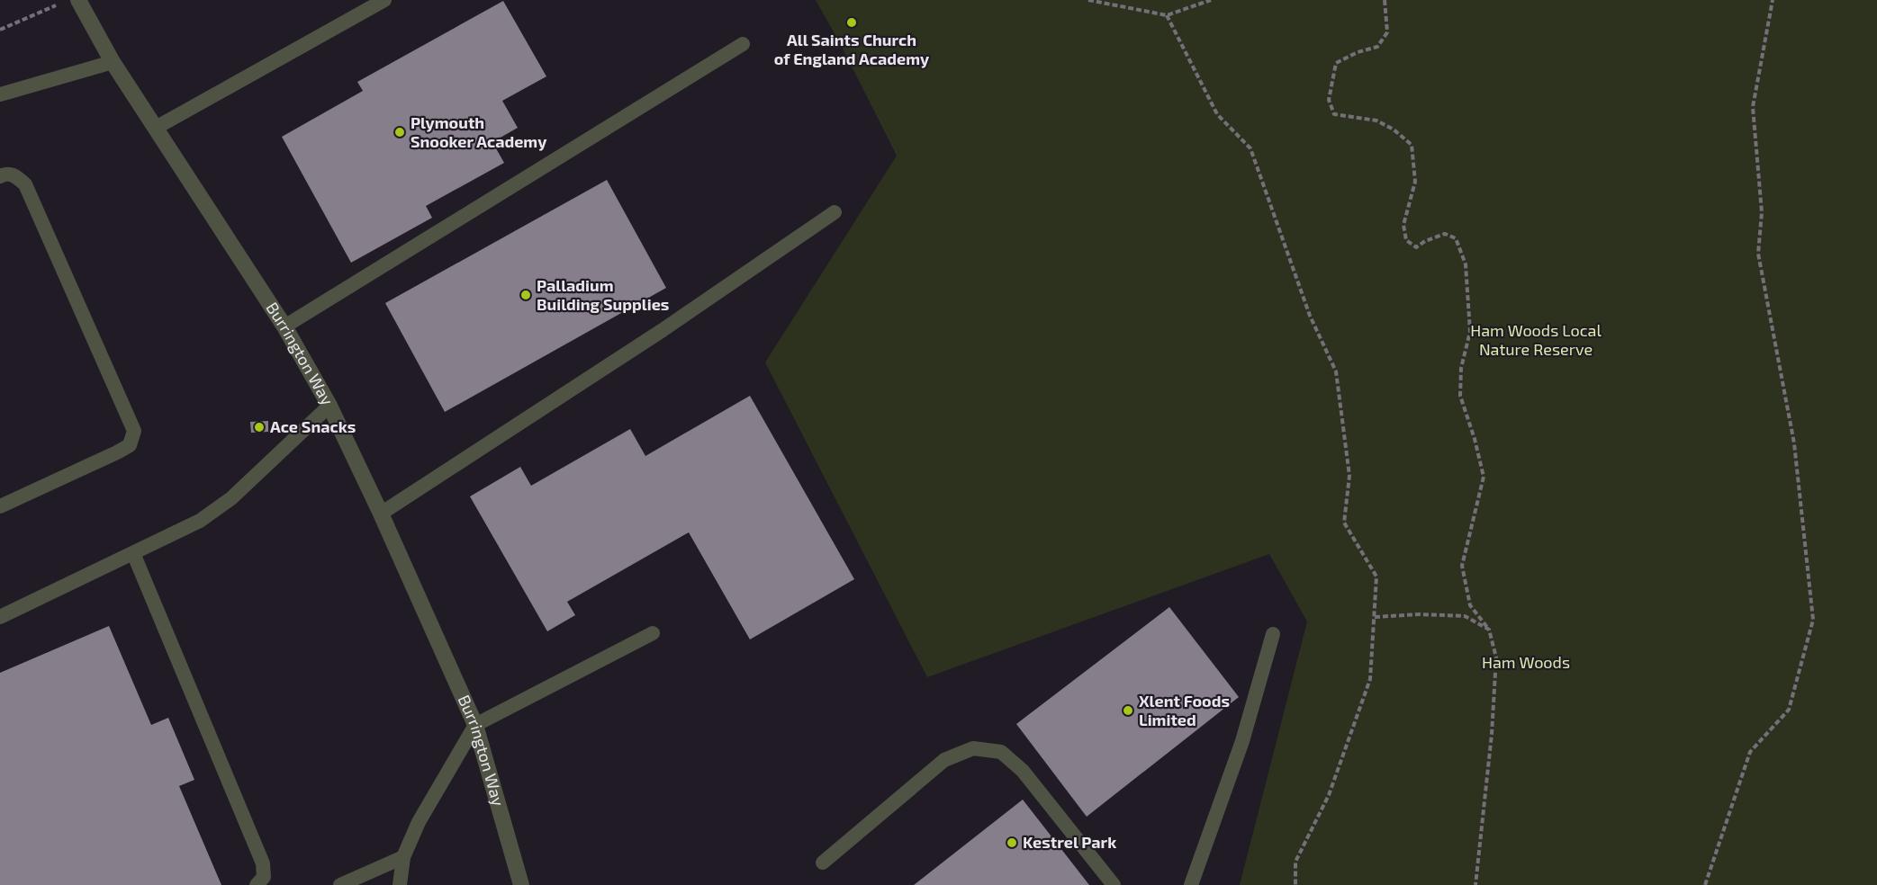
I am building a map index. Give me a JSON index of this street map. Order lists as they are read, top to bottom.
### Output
{
  "streets": {
    "street": ["Burrington Way"]
  },
  "parks": ["Ham Woods Local Nature Reserve", "Ham Woods"],
  "places": [
    "All Saints Church of England Academy",
    "Plymouth Snooker Academy",
    "Palladium Building Supplies",
    "Ace Snacks",
    "Xlent Foods Limited",
    "Kestrel Park"
  ]
}
